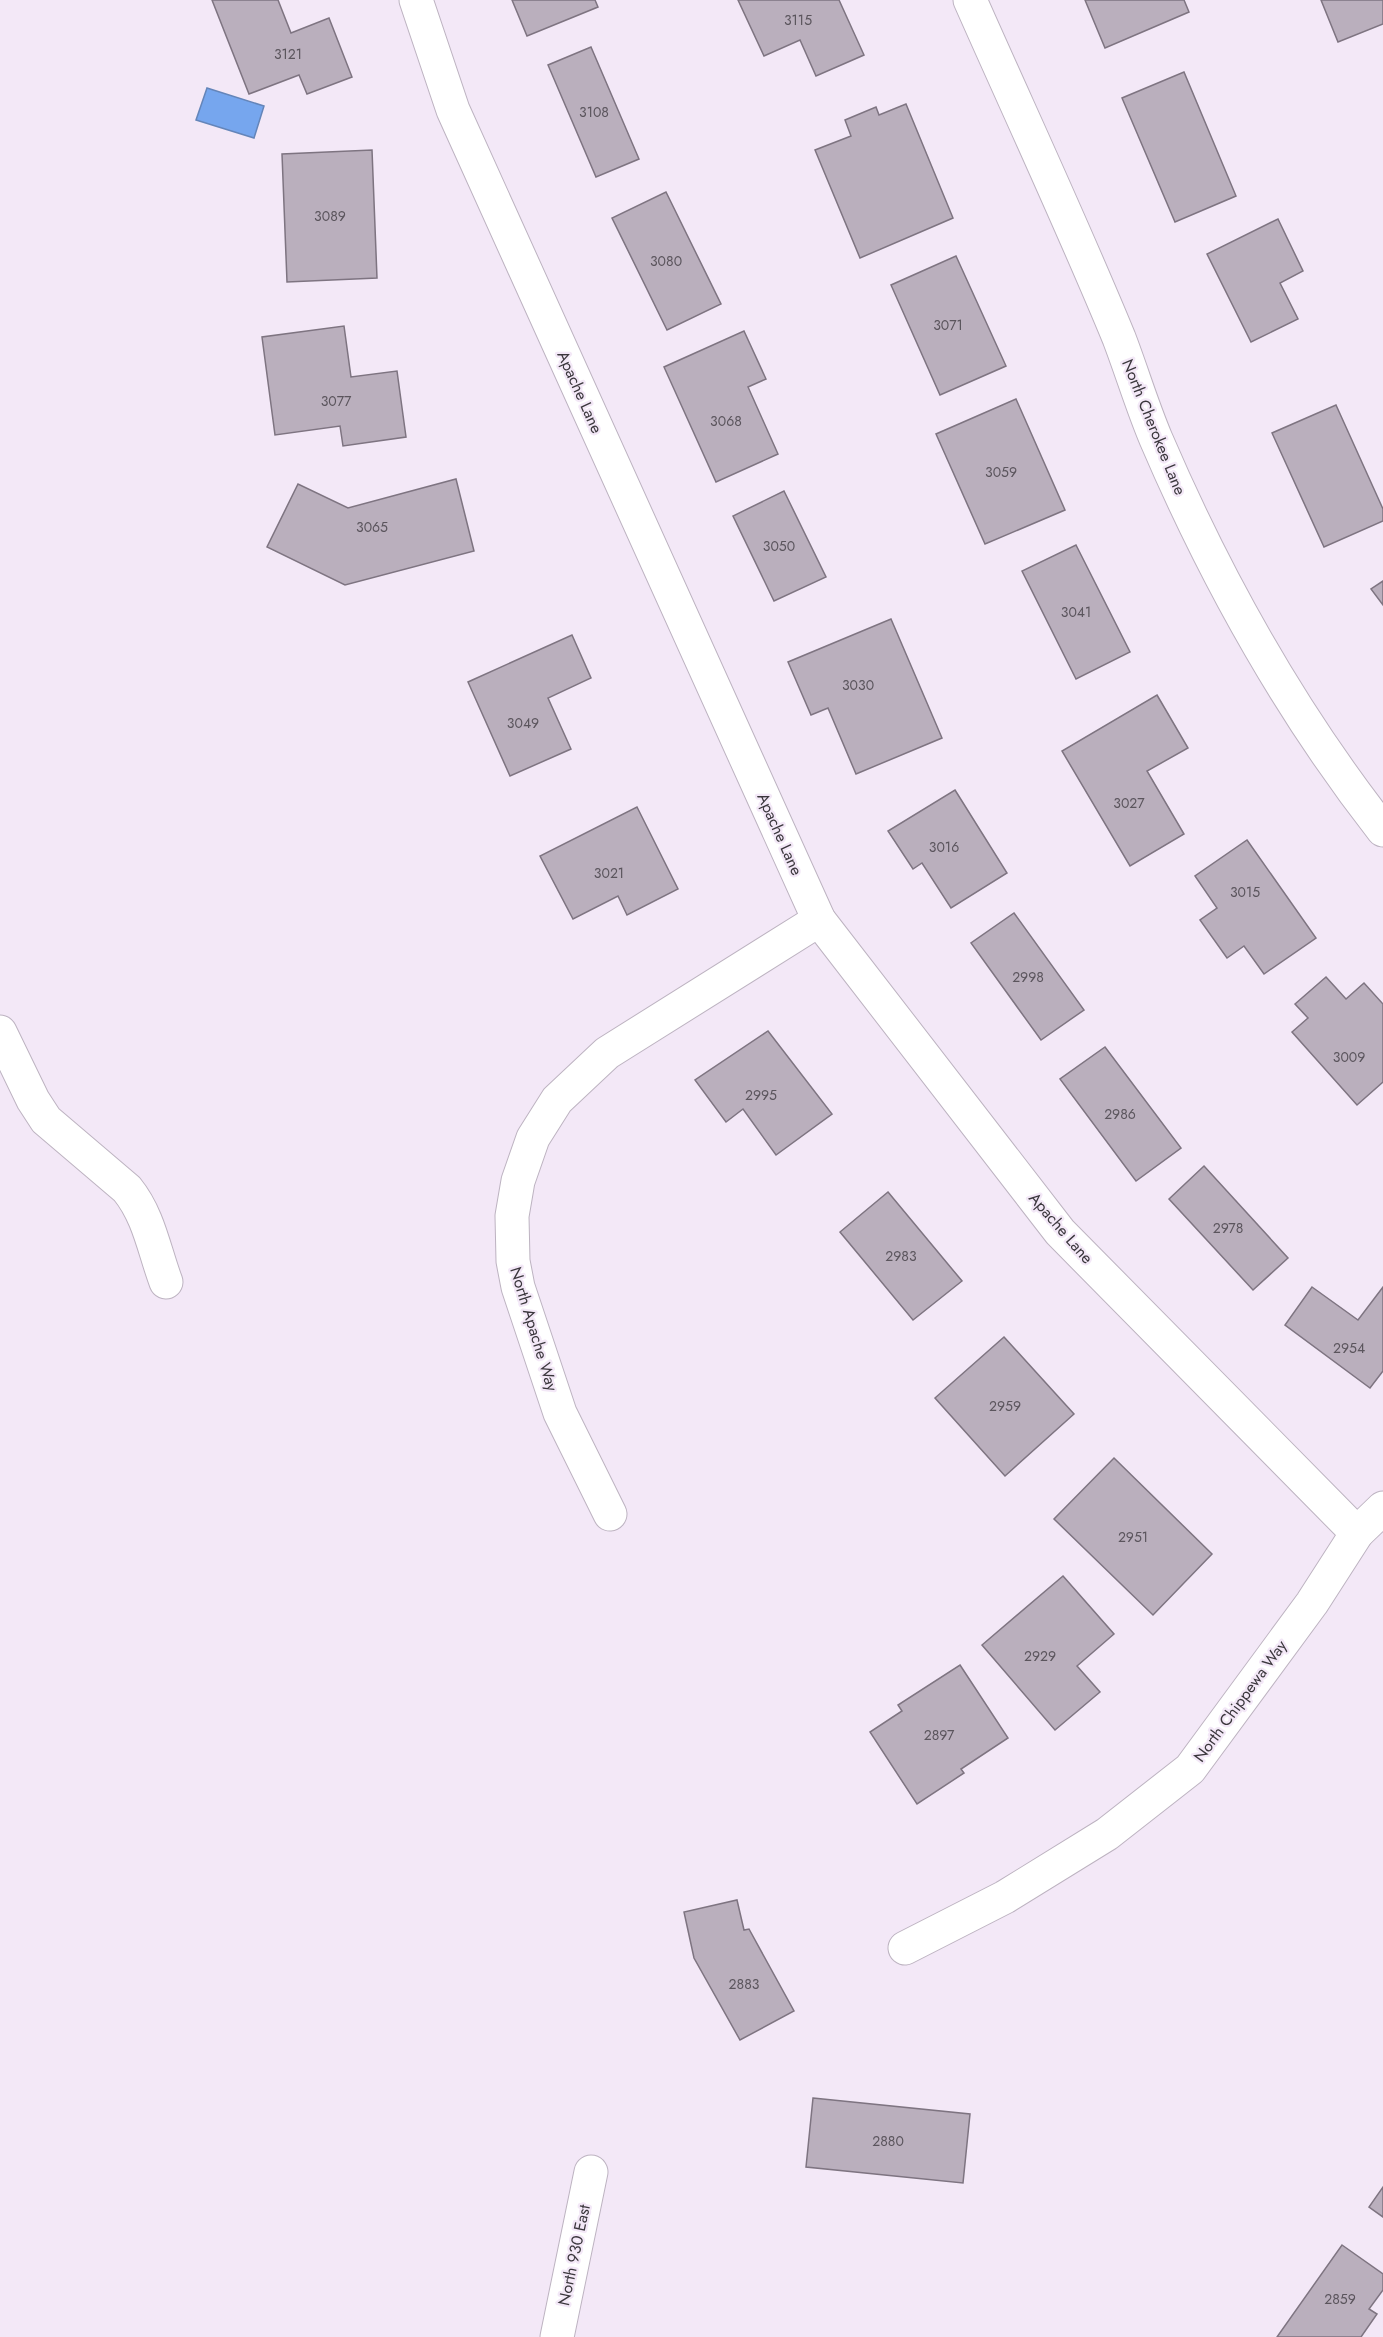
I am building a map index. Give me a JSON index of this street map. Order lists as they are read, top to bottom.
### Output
{
  "streets": {
    "street": [
      "Apache Lane",
      "North Cherokee Lane",
      "North Apache Way",
      "North Chippewa Way",
      "North 930 East"
    ]
  },
  "crossings": [
    ["Apache Lane", "North Apache Way"],
    ["Apache Lane", "North Chippewa Way"]
  ],
  "house_numbers": [
    "3115",
    "3121",
    "3108",
    "3089",
    "3080",
    "3071",
    "3077",
    "3068",
    "3059",
    "3065",
    "3050",
    "3041",
    "3030",
    "3049",
    "3027",
    "3016",
    "3021",
    "3015",
    "2998",
    "3009",
    "2995",
    "2986",
    "2978",
    "2983",
    "2954",
    "2959",
    "2951",
    "2929",
    "2897",
    "2883",
    "2880",
    "2859"
  ]
}
